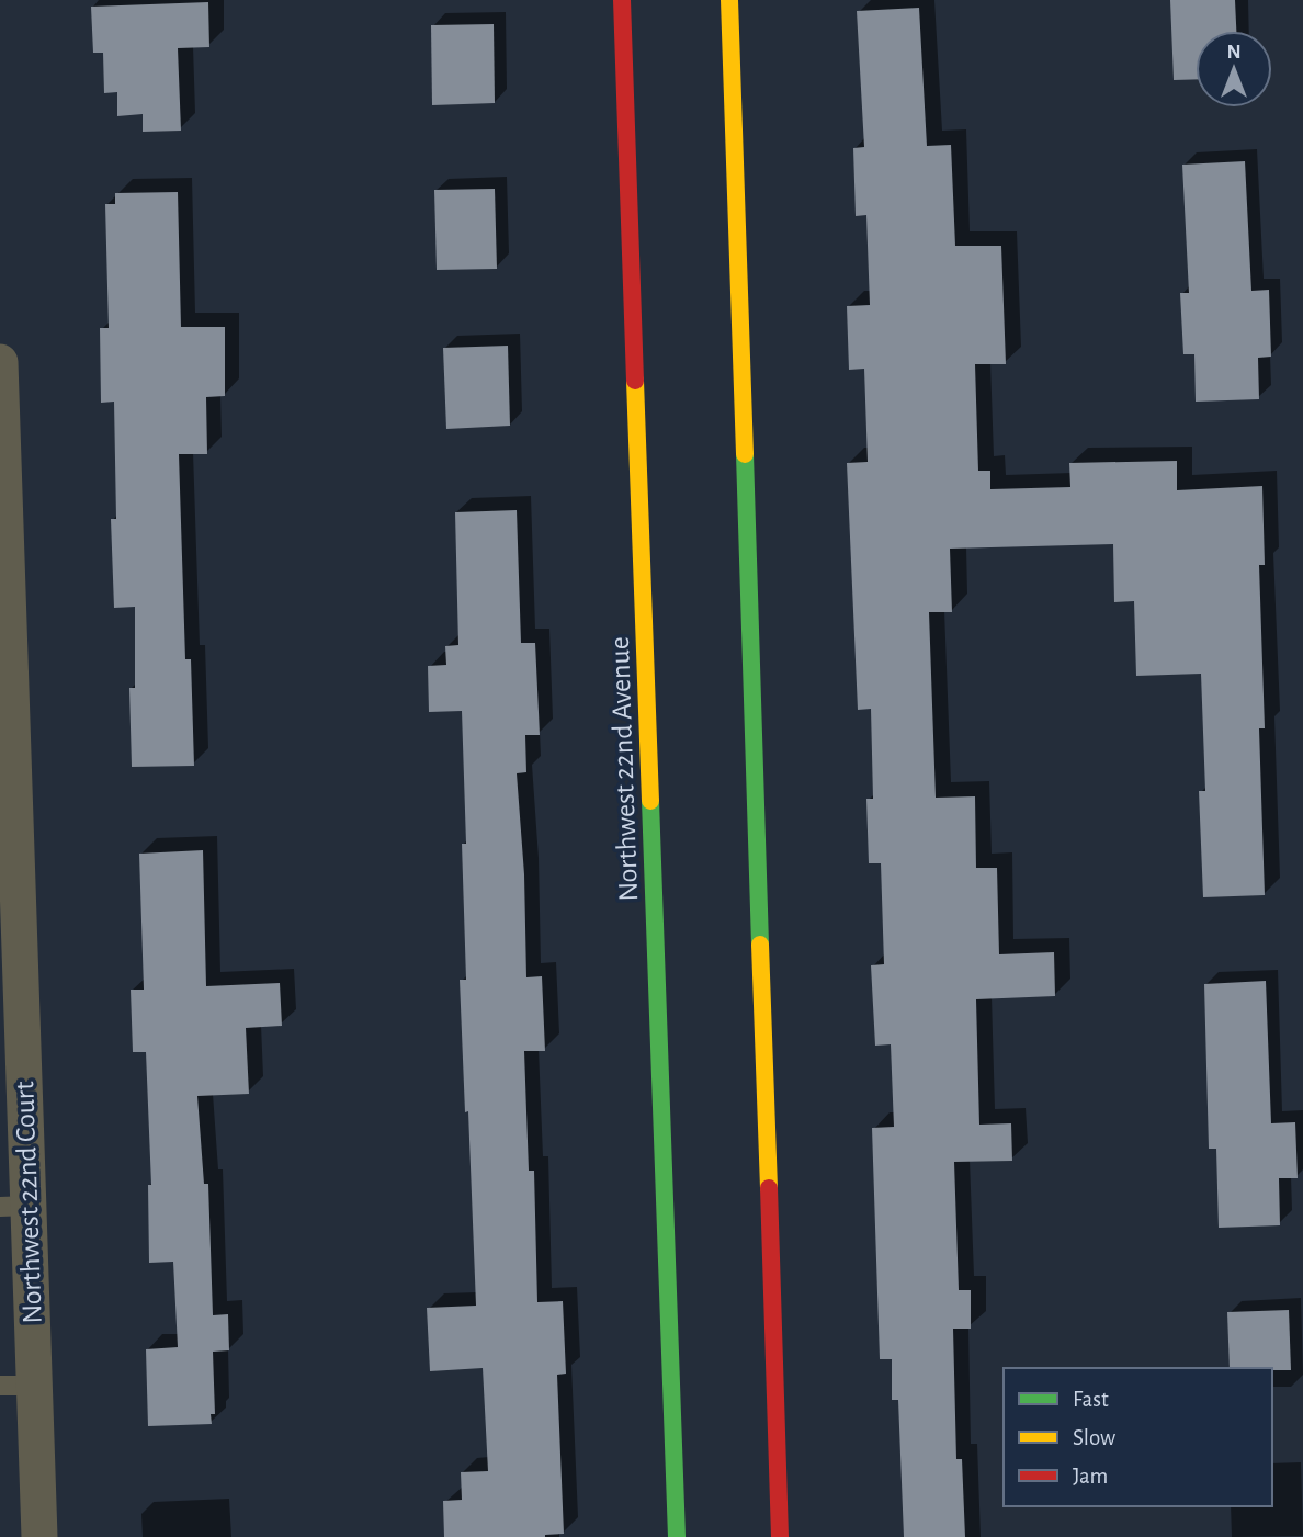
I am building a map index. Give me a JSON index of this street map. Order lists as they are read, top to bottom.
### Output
{
  "streets": {
    "main road": ["Northwest 22nd Avenue"],
    "street": ["Northwest 22nd Court"]
  },
  "legend": ["Fast", "Slow", "Jam"],
  "north": "top"
}
